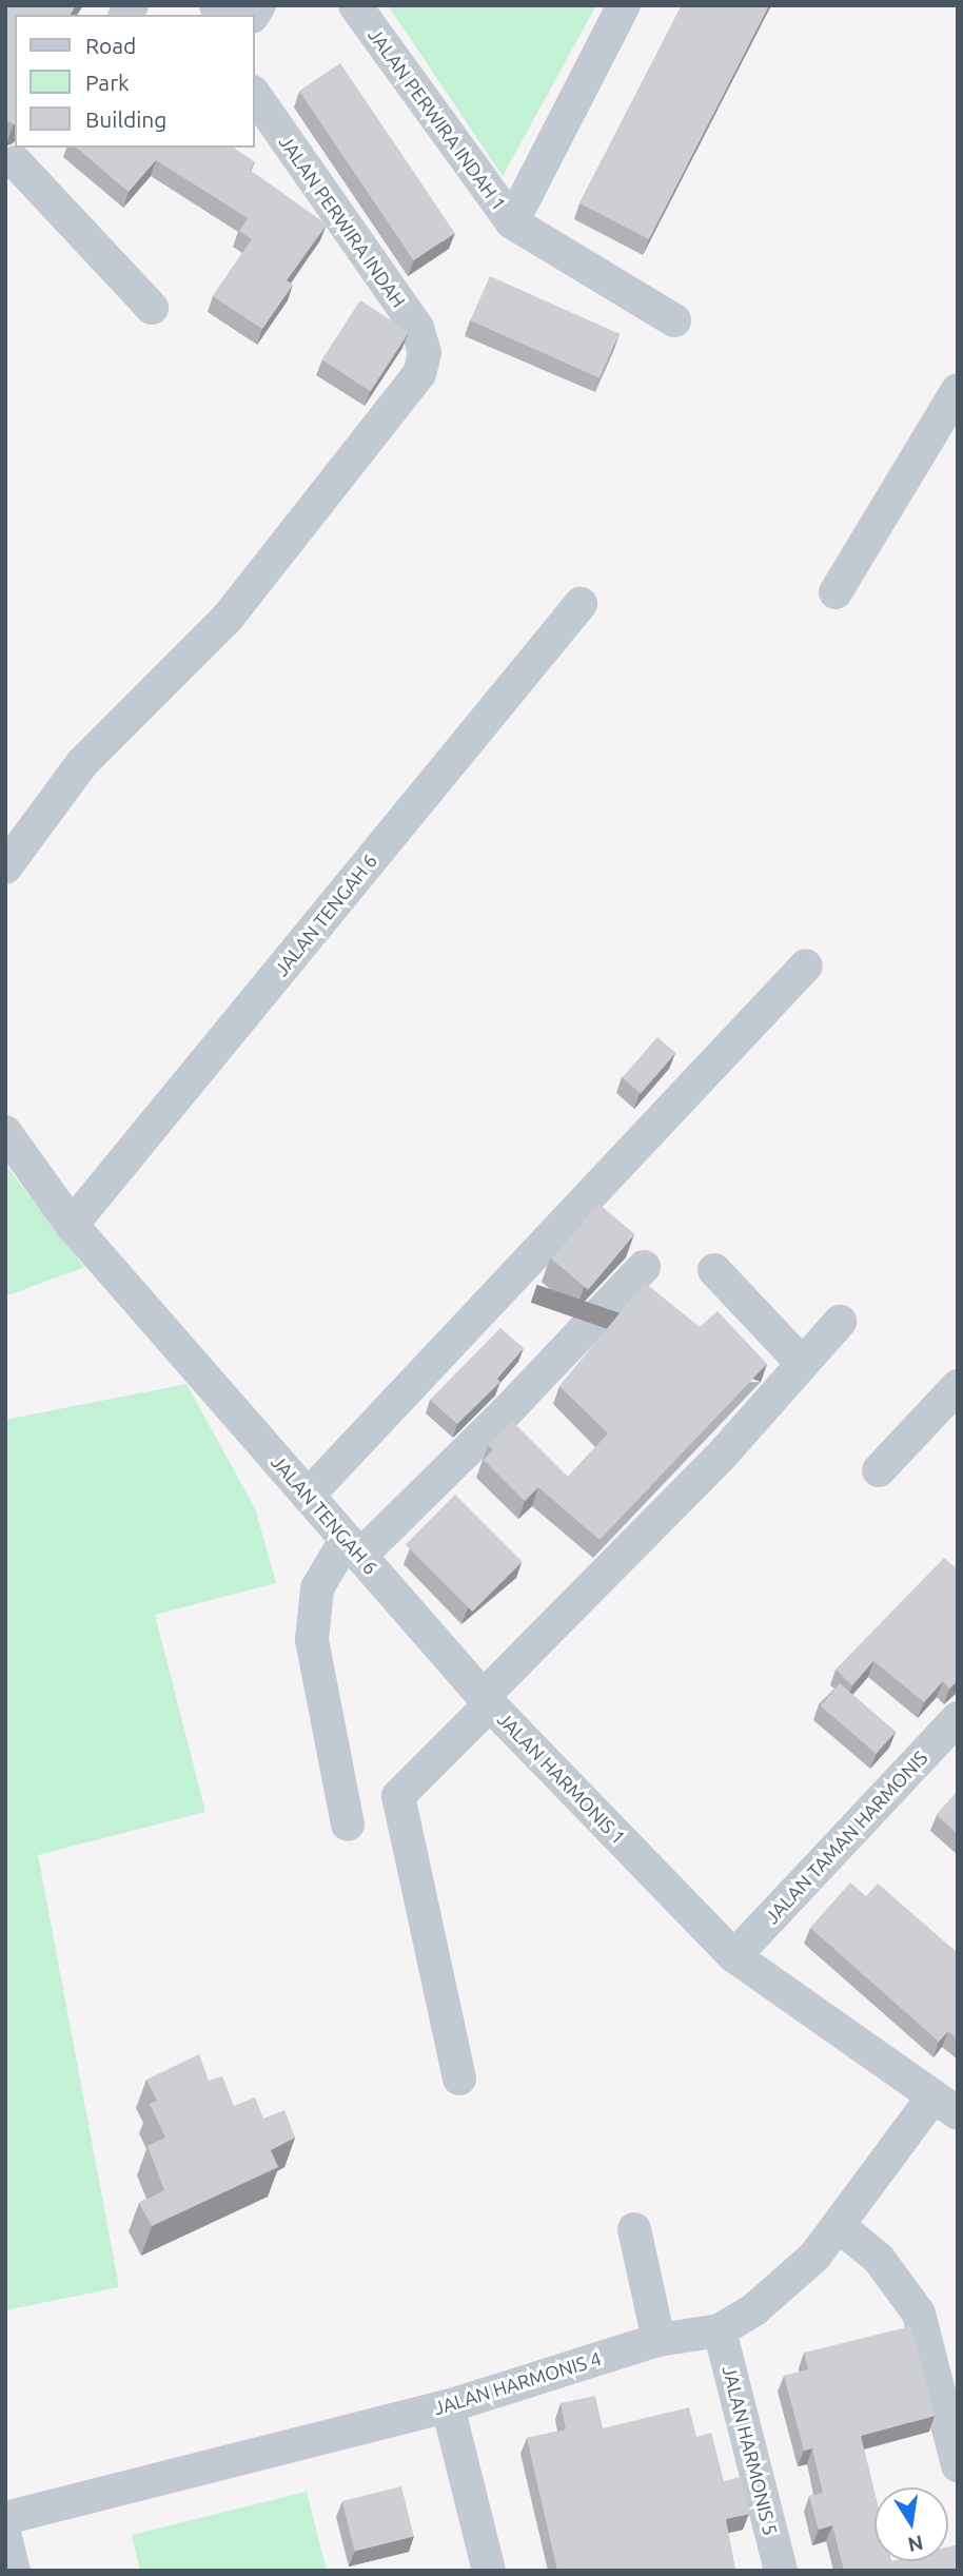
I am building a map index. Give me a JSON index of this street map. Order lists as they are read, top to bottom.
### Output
{
  "streets": {
    "street": [
      "JALAN PERWIRA INDAH 1",
      "JALAN PERWIRA INDAH",
      "JALAN TENGAH 6",
      "JALAN HARMONIS 1",
      "JALAN TAMAN HARMONIS",
      "JALAN HARMONIS 4",
      "JALAN HARMONIS 5"
    ]
  },
  "crossings": [
    ["JALAN TENGAH 6", "JALAN HARMONIS 1"],
    ["JALAN HARMONIS 1", "JALAN TAMAN HARMONIS"],
    ["JALAN HARMONIS 1", "JALAN HARMONIS 4"],
    ["JALAN HARMONIS 4", "JALAN HARMONIS 5"]
  ],
  "legend": ["Road", "Park", "Building"],
  "north": "bottom"
}
